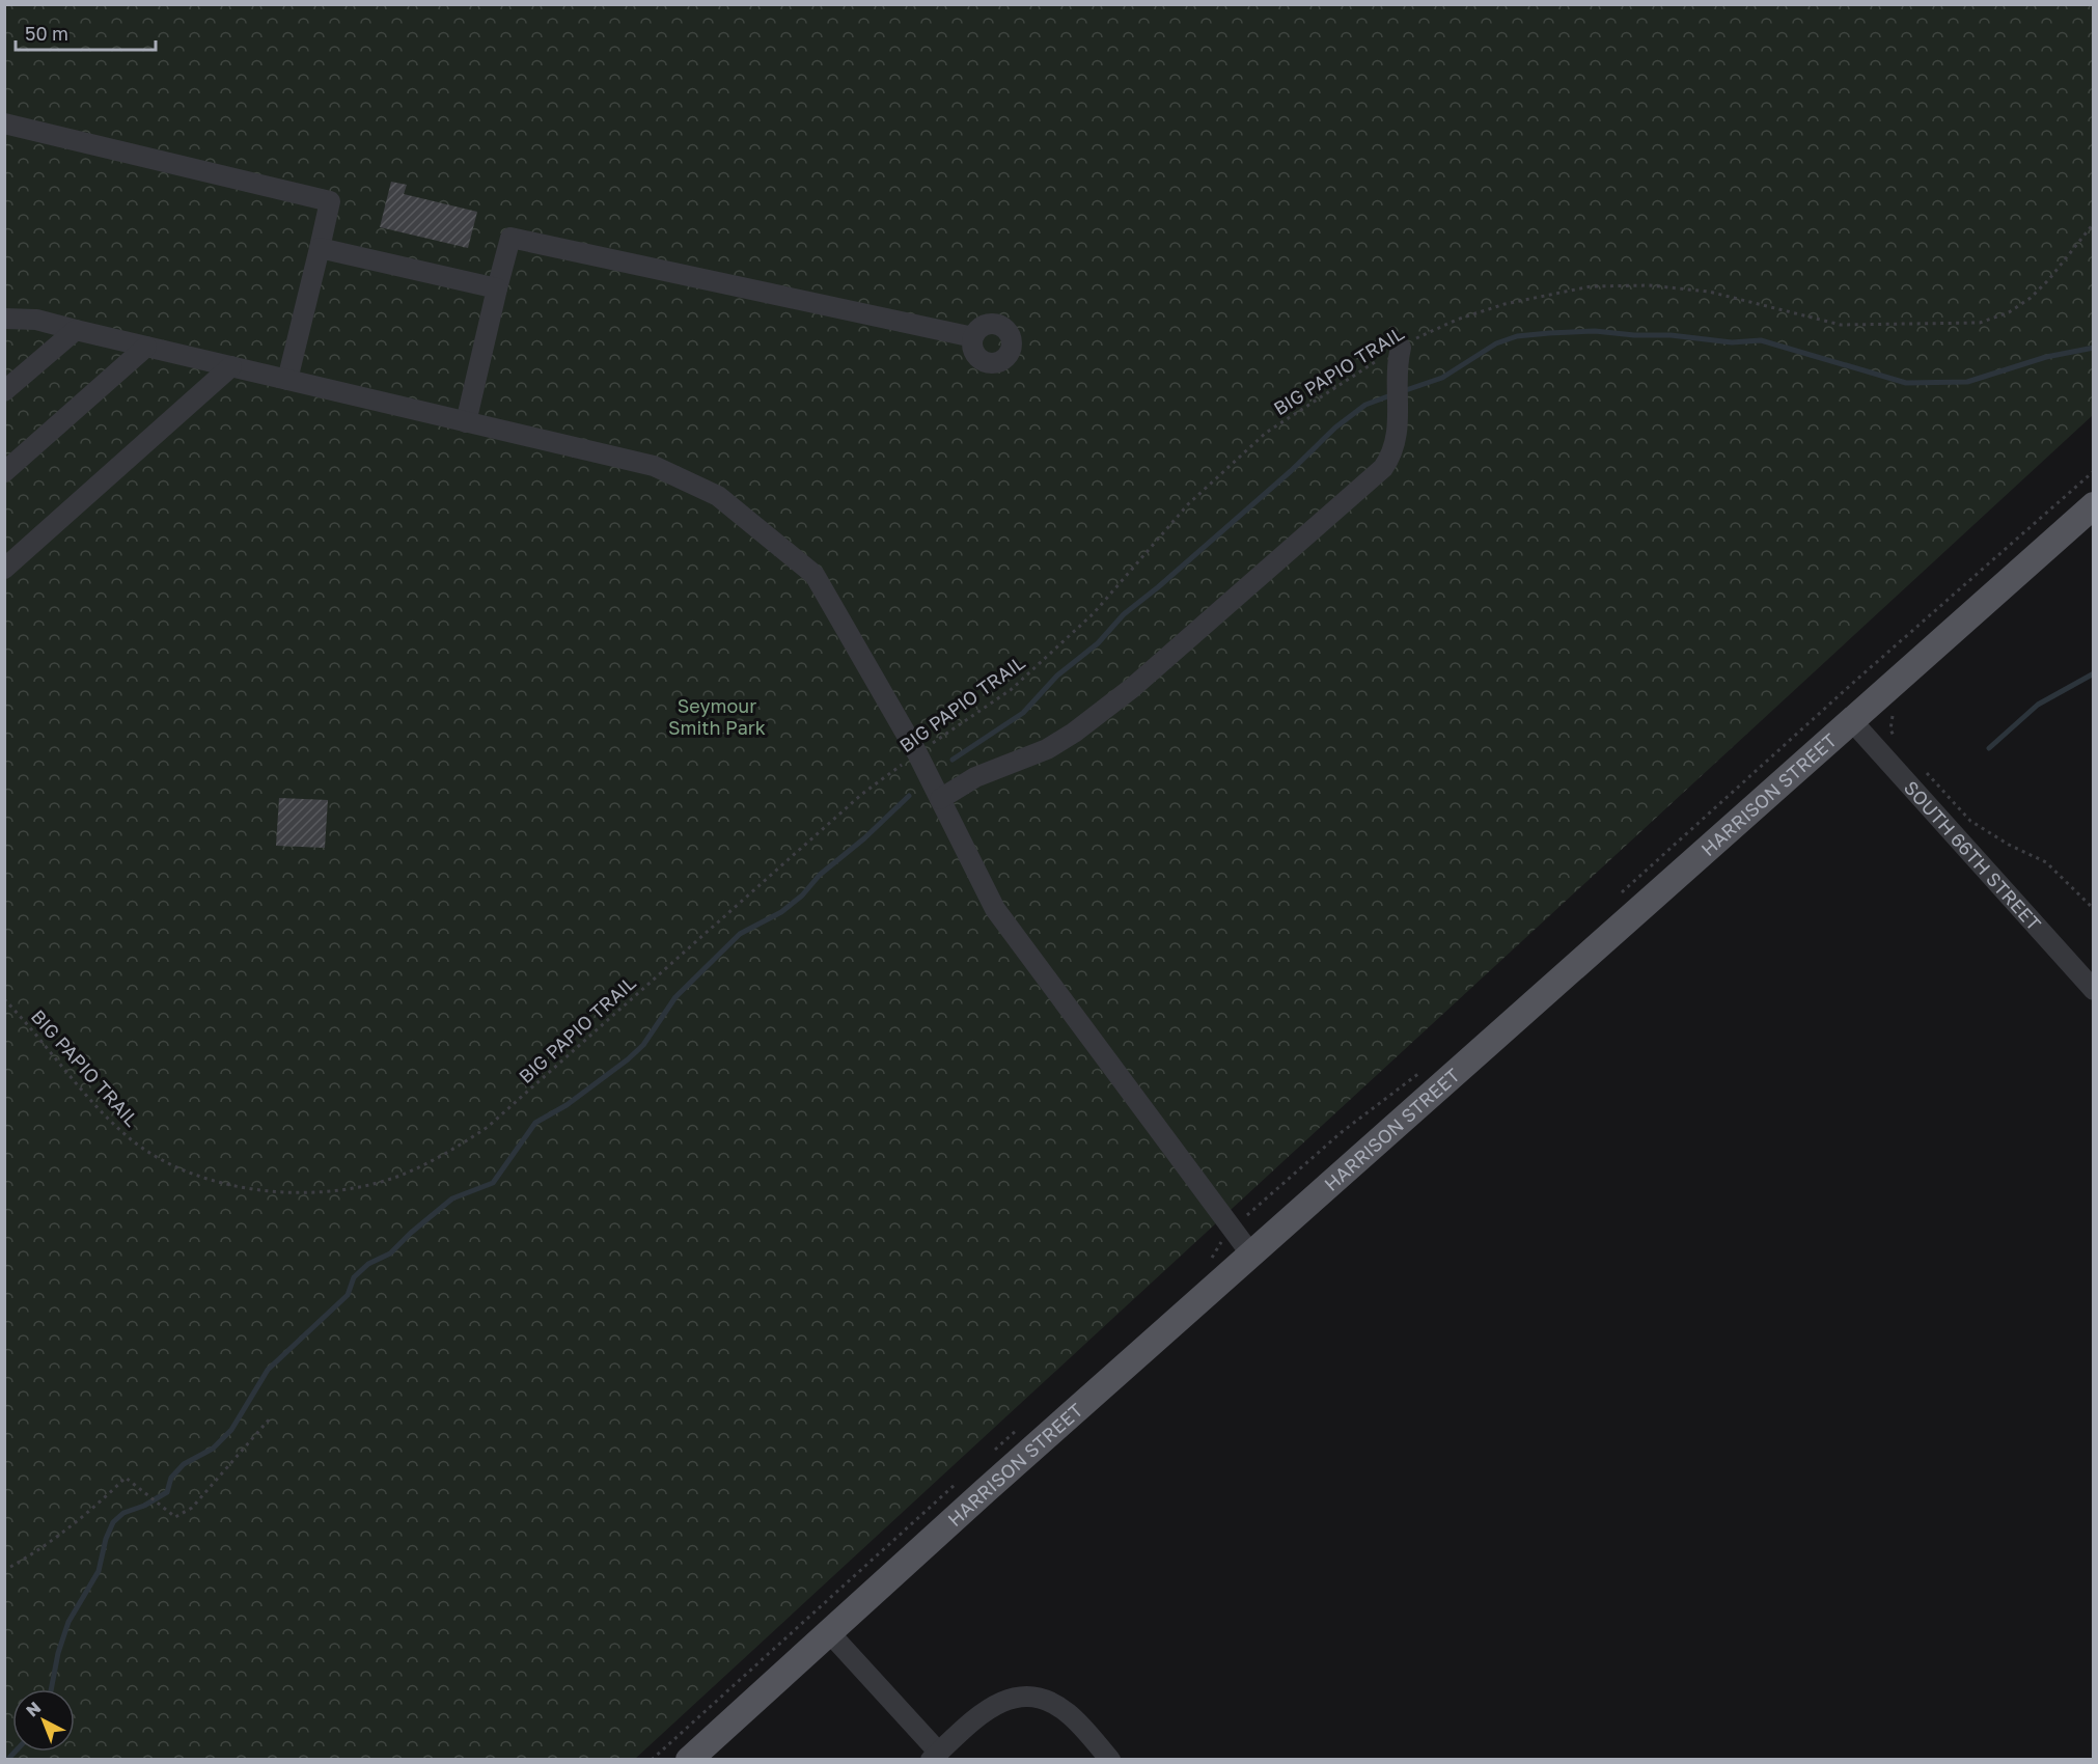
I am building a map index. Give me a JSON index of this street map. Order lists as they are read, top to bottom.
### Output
{
  "streets": {
    "main road": ["HARRISON STREET"],
    "street": ["SOUTH 66TH STREET"],
    "path": ["BIG PAPIO TRAIL"]
  },
  "crossings": [
    ["HARRISON STREET", "SOUTH 66TH STREET"]
  ],
  "parks": ["Seymour Smith Park"],
  "scale_bar": "50 m",
  "north": "top left"
}
